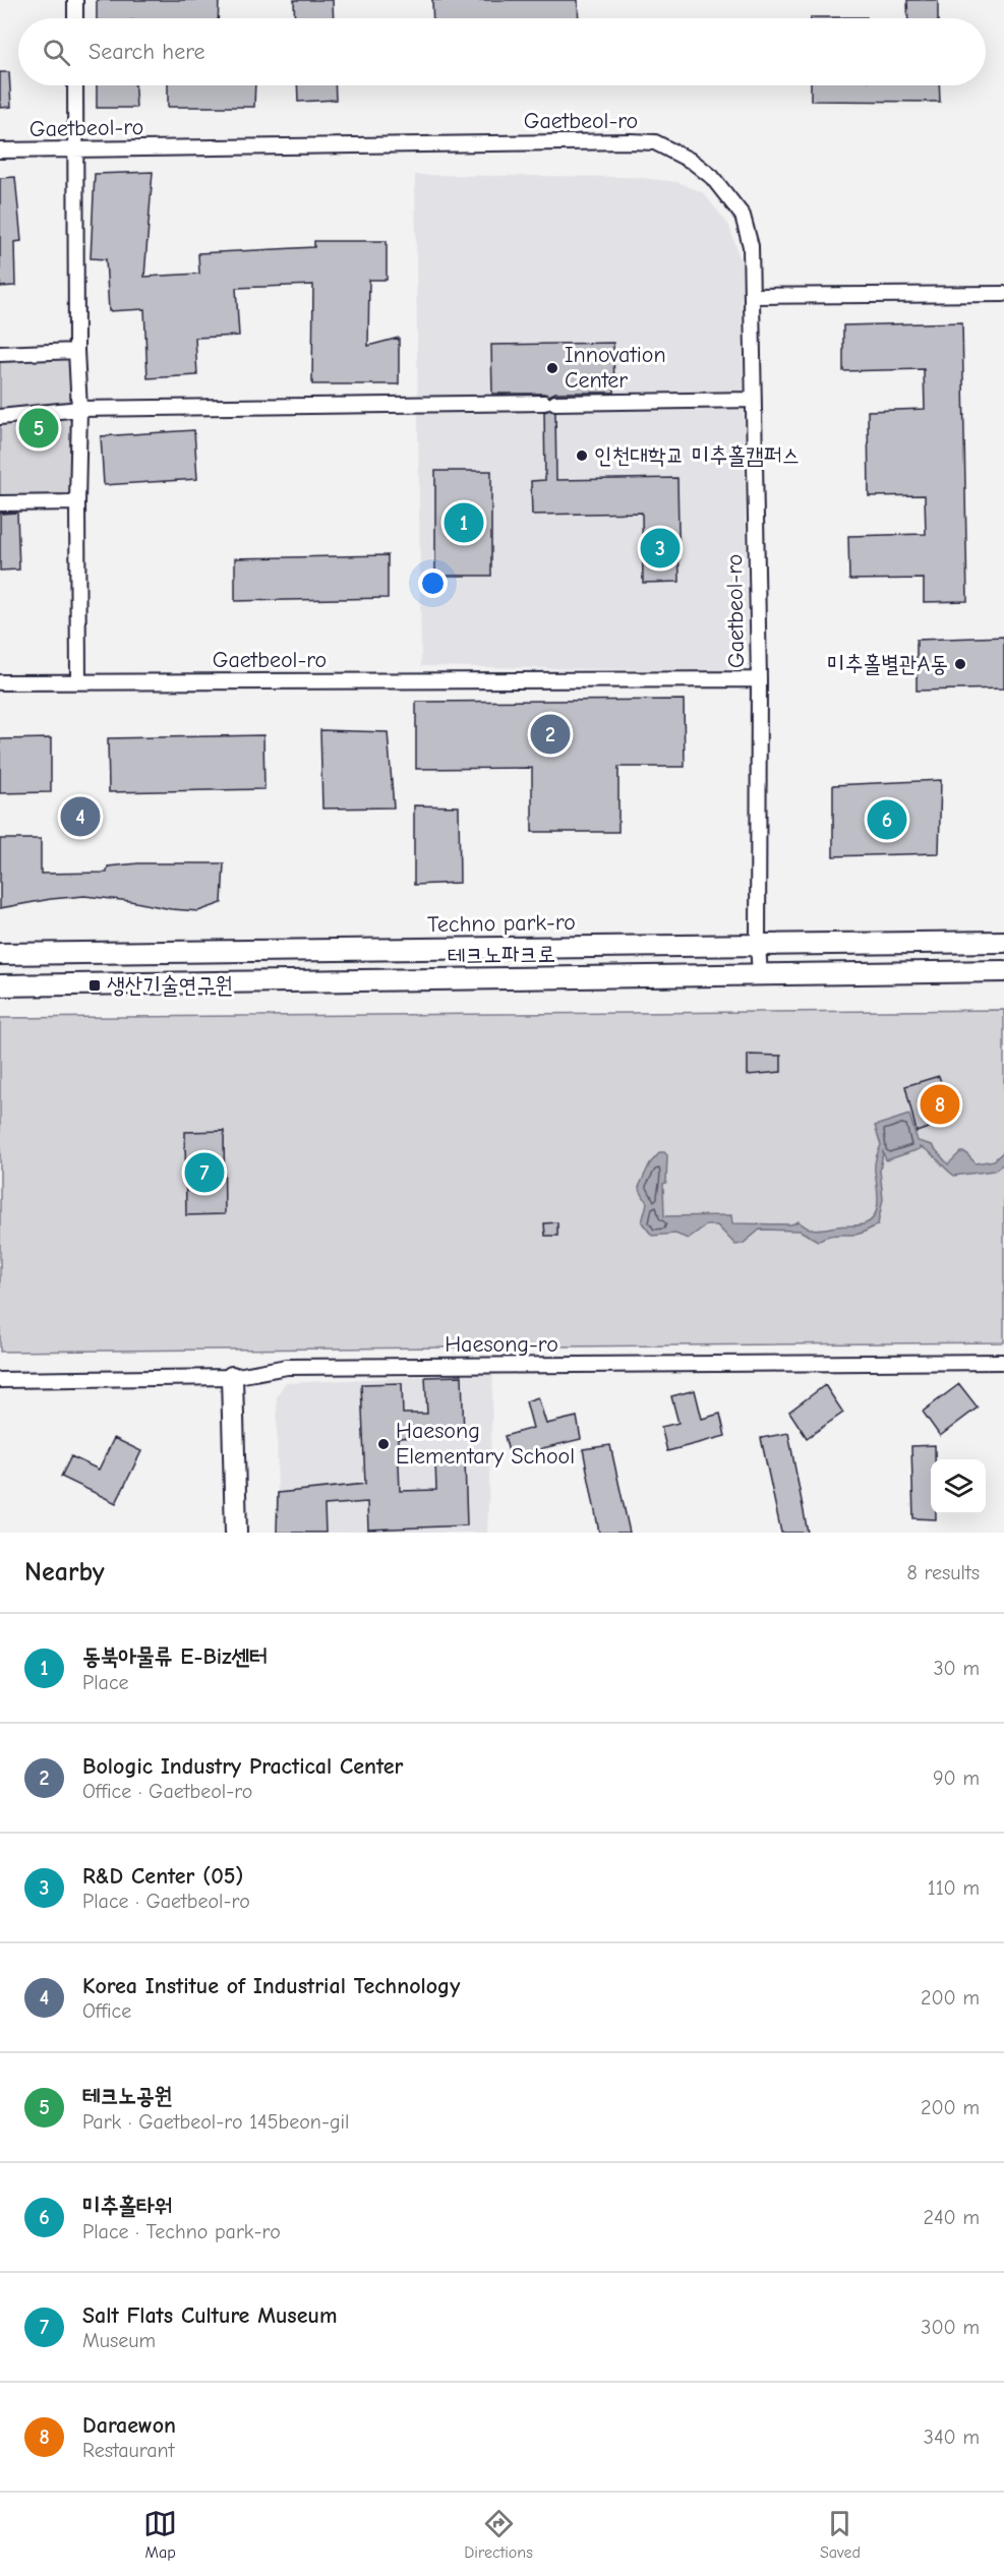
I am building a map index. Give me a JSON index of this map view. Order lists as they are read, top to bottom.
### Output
{
  "streets": {
    "street": [
      "Gaetbeol-ro",
      "Techno park-ro",
      "테크노파크로",
      "Haesong-ro"
    ]
  },
  "crossings": [
    ["Gaetbeol-ro", "Techno park-ro"],
    ["Gaetbeol-ro", "테크노파크로"]
  ],
  "places": {
    "other": [
      "Innovation Center",
      "인천대학교 미추홀캠퍼스",
      "미추홀별관A동",
      "Haesong Elementary School"
    ],
    "transit": ["생산기술연구원"]
  },
  "page": {
    "search": "Search here",
    "pins": [
      "5",
      "1",
      "3",
      "2",
      "4",
      "6",
      "8",
      "7"
    ],
    "heading": ["Nearby", "8 results"],
    "list": [
      {
        "mark": "1",
        "name": "동북아물류 E-Biz센터",
        "note": "Place",
        "value": "30 m"
      },
      {
        "mark": "2",
        "name": "Bologic Industry Practical Center",
        "note": "Office · Gaetbeol-ro",
        "value": "90 m"
      },
      {
        "mark": "3",
        "name": "R&D Center (05)",
        "note": "Place · Gaetbeol-ro",
        "value": "110 m"
      },
      {
        "mark": "4",
        "name": "Korea Institue of Industrial Technology",
        "note": "Office",
        "value": "200 m"
      },
      {
        "mark": "5",
        "name": "테크노공원",
        "note": "Park · Gaetbeol-ro 145beon-gil",
        "value": "200 m"
      },
      {
        "mark": "6",
        "name": "미추홀타워",
        "note": "Place · Techno park-ro",
        "value": "240 m"
      },
      {
        "mark": "7",
        "name": "Salt Flats Culture Museum",
        "note": "Museum",
        "value": "300 m"
      },
      {
        "mark": "8",
        "name": "Daraewon",
        "note": "Restaurant",
        "value": "340 m"
      }
    ],
    "nav": ["Map", "Directions", "Saved"]
  }
}
